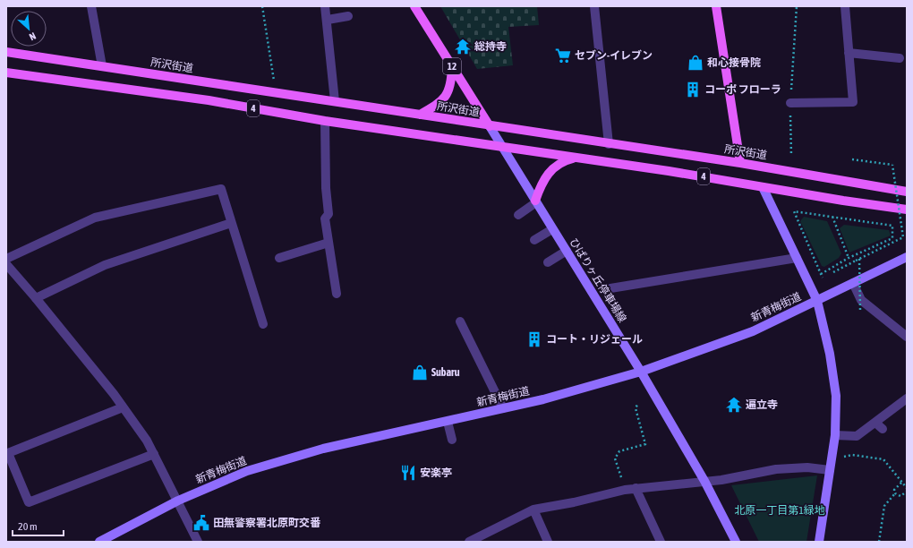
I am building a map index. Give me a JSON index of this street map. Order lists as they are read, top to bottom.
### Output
{
  "streets": {
    "main road": [
      "所沢街道",
      "12",
      "4",
      "ひばりヶ丘停車場線",
      "新青梅街道"
    ]
  },
  "crossings": [
    ["所沢街道", "12"],
    ["所沢街道", "ひばりヶ丘停車場線"],
    ["12", "ひばりヶ丘停車場線"],
    ["4", "ひばりヶ丘停車場線"],
    ["ひばりヶ丘停車場線", "新青梅街道"]
  ],
  "parks": ["北原一丁目第1緑地"],
  "places": {
    "temple": ["総持寺", "遍立寺"],
    "supermarket": ["セブン-イレブン"],
    "shop": ["和心接骨院", "Subaru"],
    "building": ["コーポ フローラ", "コート・リジェール"],
    "restaurant": ["安楽亭"],
    "public building": ["田無警察署北原町交番"]
  },
  "scale_bar": "20 m",
  "north": "bottom right"
}
